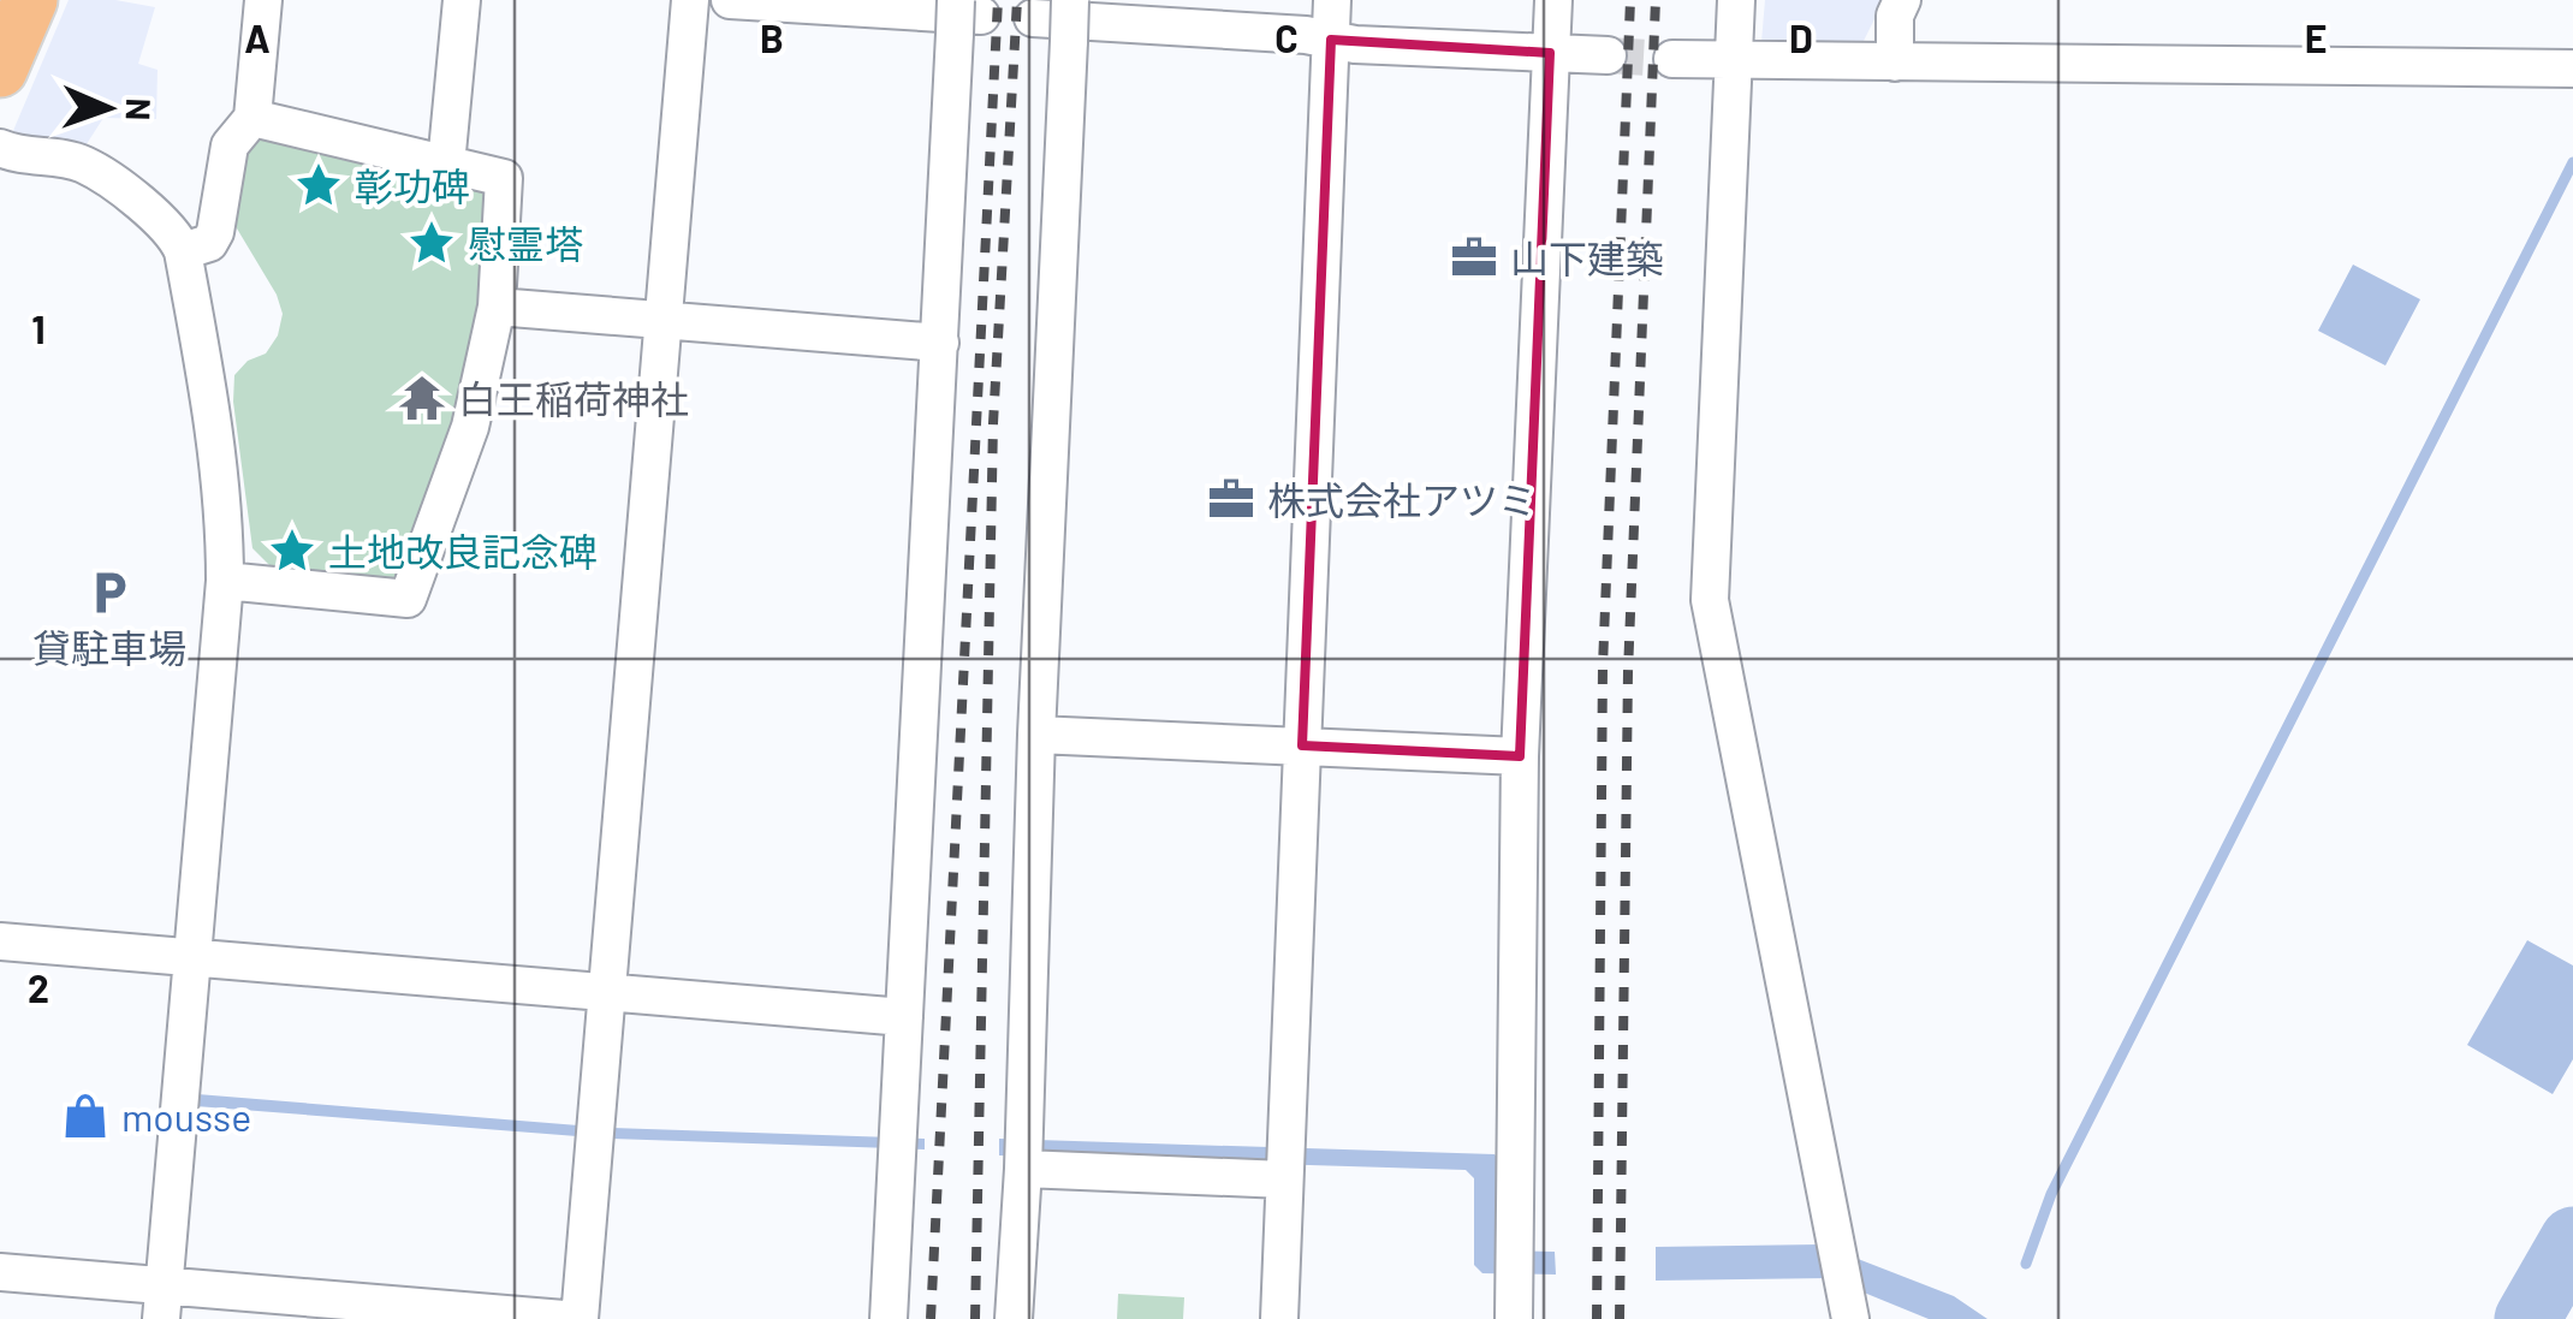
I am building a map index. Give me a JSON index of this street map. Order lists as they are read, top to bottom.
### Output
{
  "places": {
    "place": ["彰功碑", "慰霊塔", "土地改良記念碑"],
    "office": ["山下建築", "株式会社アツミ"],
    "temple": ["白王稲荷神社"],
    "parking": ["貸駐車場"],
    "shop": ["mousse"]
  },
  "north": "right",
  "grid": {
    "columns": [
      "A",
      "B",
      "C",
      "D",
      "E"
    ],
    "rows": ["1", "2"]
  }
}
